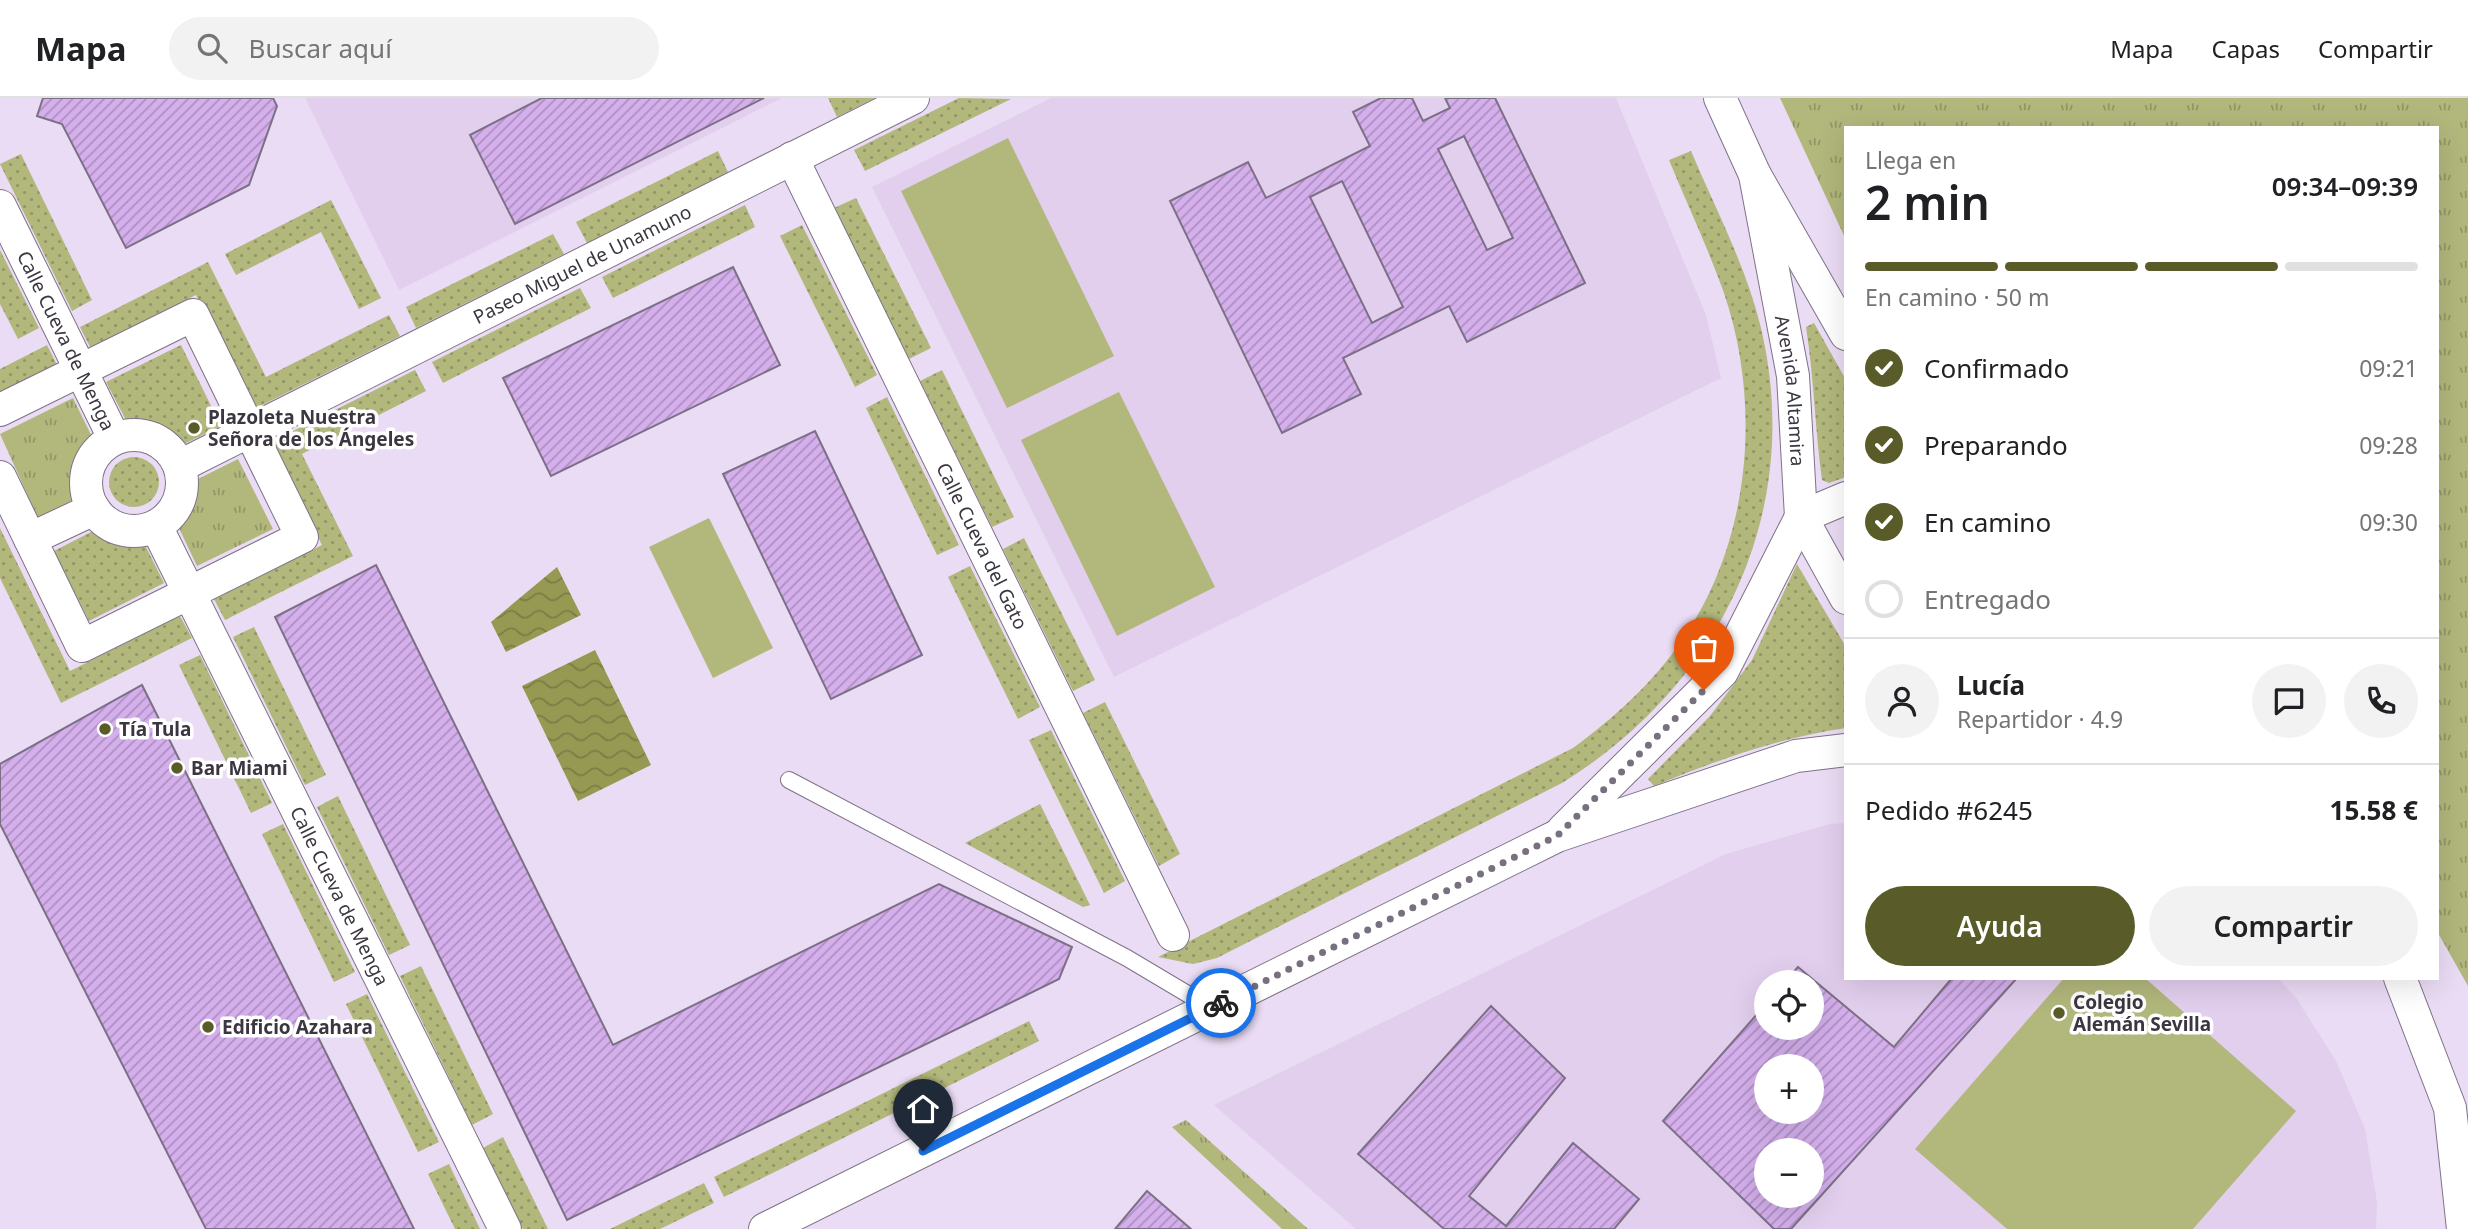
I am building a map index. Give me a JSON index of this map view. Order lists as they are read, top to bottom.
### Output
{
  "streets": {
    "street": [
      "Paseo Miguel de Unamuno",
      "Calle Cueva de Menga",
      "Avenida Altamira",
      "Calle Cueva del Gato"
    ]
  },
  "crossings": [
    ["Paseo Miguel de Unamuno", "Calle Cueva del Gato"]
  ],
  "places": [
    "Plazoleta Nuestra Señora de los Ángeles",
    "Tía Tula",
    "Bar Miami",
    "Colegio Alemán Sevilla",
    "Edificio Azahara"
  ],
  "page": {
    "header": "Mapa",
    "search": "Buscar aquí",
    "nav": ["Mapa", "Capas", "Compartir"],
    "heading": ["2 min", "Llega en", "09:34–09:39"],
    "panel": [
      "Lucía",
      "Repartidor · 4.9",
      "Pedido #6245",
      "15.58 €"
    ],
    "bar": "En camino · 50 m",
    "list": [
      ["Confirmado", "09:21"],
      ["Preparando", "09:28"],
      ["En camino", "09:30"],
      "Entregado"
    ],
    "buttons": ["Ayuda", "Compartir"],
    "map_buttons": ["+", "−"]
  }
}
